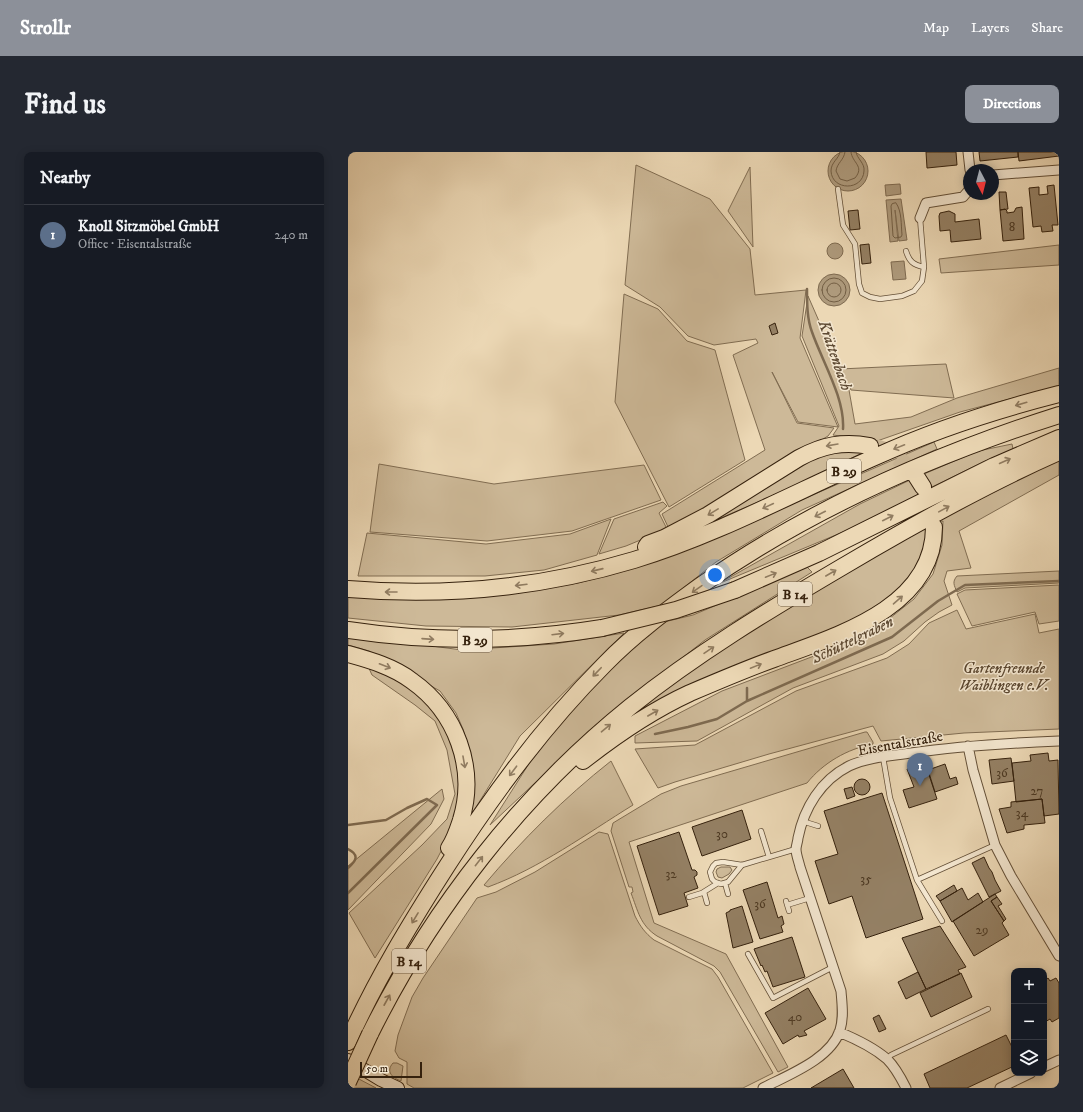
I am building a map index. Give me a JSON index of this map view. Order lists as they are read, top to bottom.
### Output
{
  "streets": {
    "highway": ["B 29", "B 14"],
    "street": ["Eisentalstraße"]
  },
  "water": ["Krättenbach", "Schüttelgraben"],
  "parks": ["Gartenfreunde Waiblingen e.V."],
  "house_numbers": [
    "8",
    "36",
    "27",
    "34",
    "30",
    "32",
    "35",
    "36",
    "29",
    "40"
  ],
  "scale_bar": "50 m",
  "north": "bottom",
  "page": {
    "header": "Strollr",
    "nav": ["Map", "Layers", "Share"],
    "buttons": "Directions",
    "title": "Find us",
    "heading": "Nearby",
    "list": [
      {
        "mark": "1",
        "name": "Knoll Sitzmöbel GmbH",
        "note": "Office · Eisentalstraße",
        "value": "240 m"
      }
    ],
    "pins": "1",
    "map_buttons": ["+", "−"],
    "scale": "50 m"
  }
}
